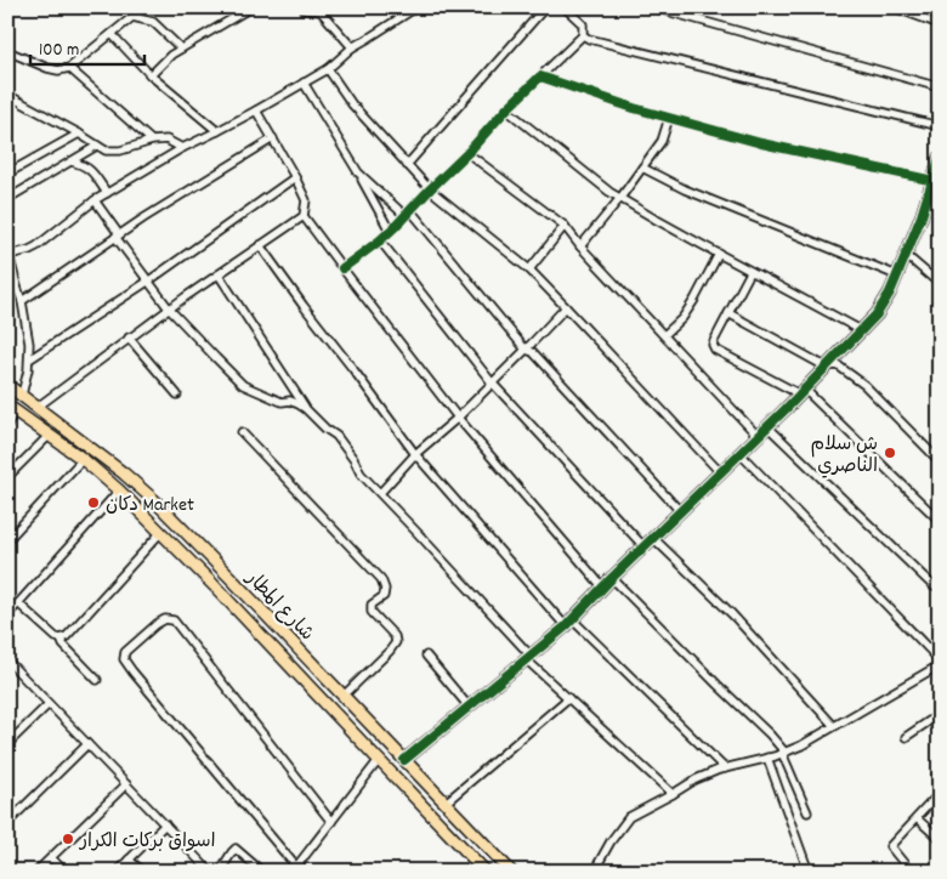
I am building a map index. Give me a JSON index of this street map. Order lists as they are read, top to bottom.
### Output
{
  "streets": {
    "main road": ["شارع المطار"]
  },
  "places": ["ش سلام الناصري", "دكان Market", "اسواق بركات الكرار"],
  "scale_bar": "100 m"
}
